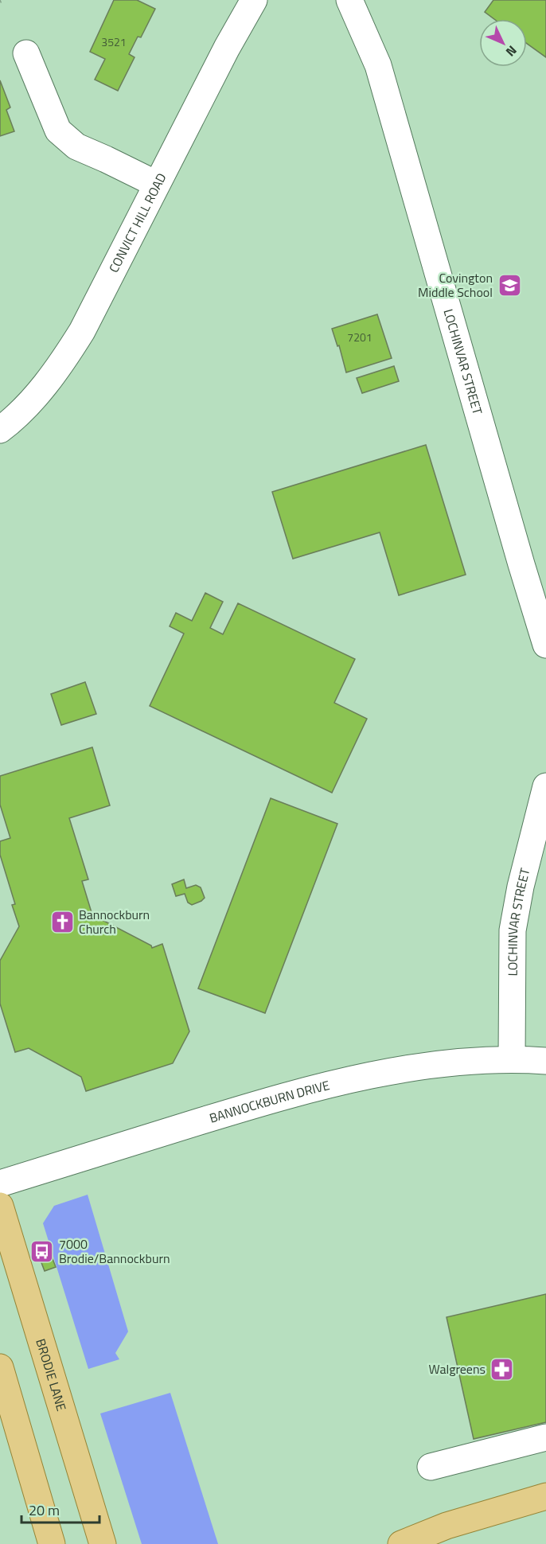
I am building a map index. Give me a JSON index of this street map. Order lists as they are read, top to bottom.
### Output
{
  "streets": {
    "main road": ["BRODIE LANE"],
    "street": ["CONVICT HILL ROAD", "LOCHINVAR STREET", "BANNOCKBURN DRIVE"]
  },
  "crossings": [
    ["LOCHINVAR STREET", "BANNOCKBURN DRIVE"]
  ],
  "places": {
    "school or university": ["Covington Middle School"],
    "church": ["Bannockburn Church"],
    "bus stop": ["7000 Brodie/Bannockburn"],
    "pharmacy": ["Walgreens"]
  },
  "house_numbers": ["3521", "7201"],
  "scale_bar": "20 m",
  "north": "bottom right"
}
